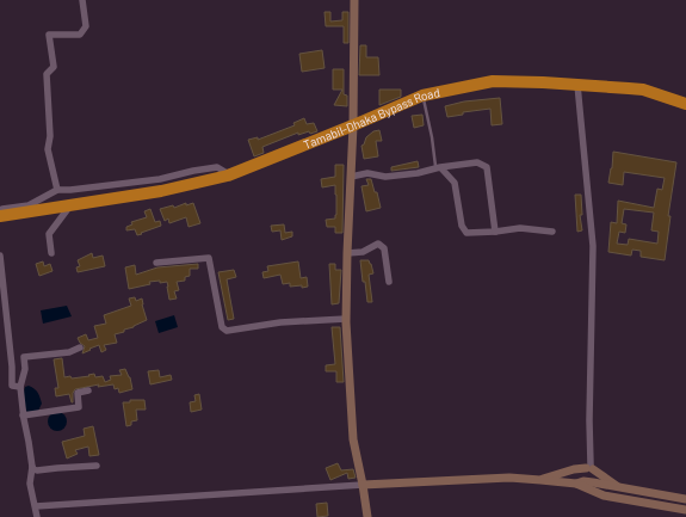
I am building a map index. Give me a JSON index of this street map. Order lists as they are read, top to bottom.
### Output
{
  "streets": {
    "highway": ["Tamabil-Dhaka Bypass Road"]
  }
}
